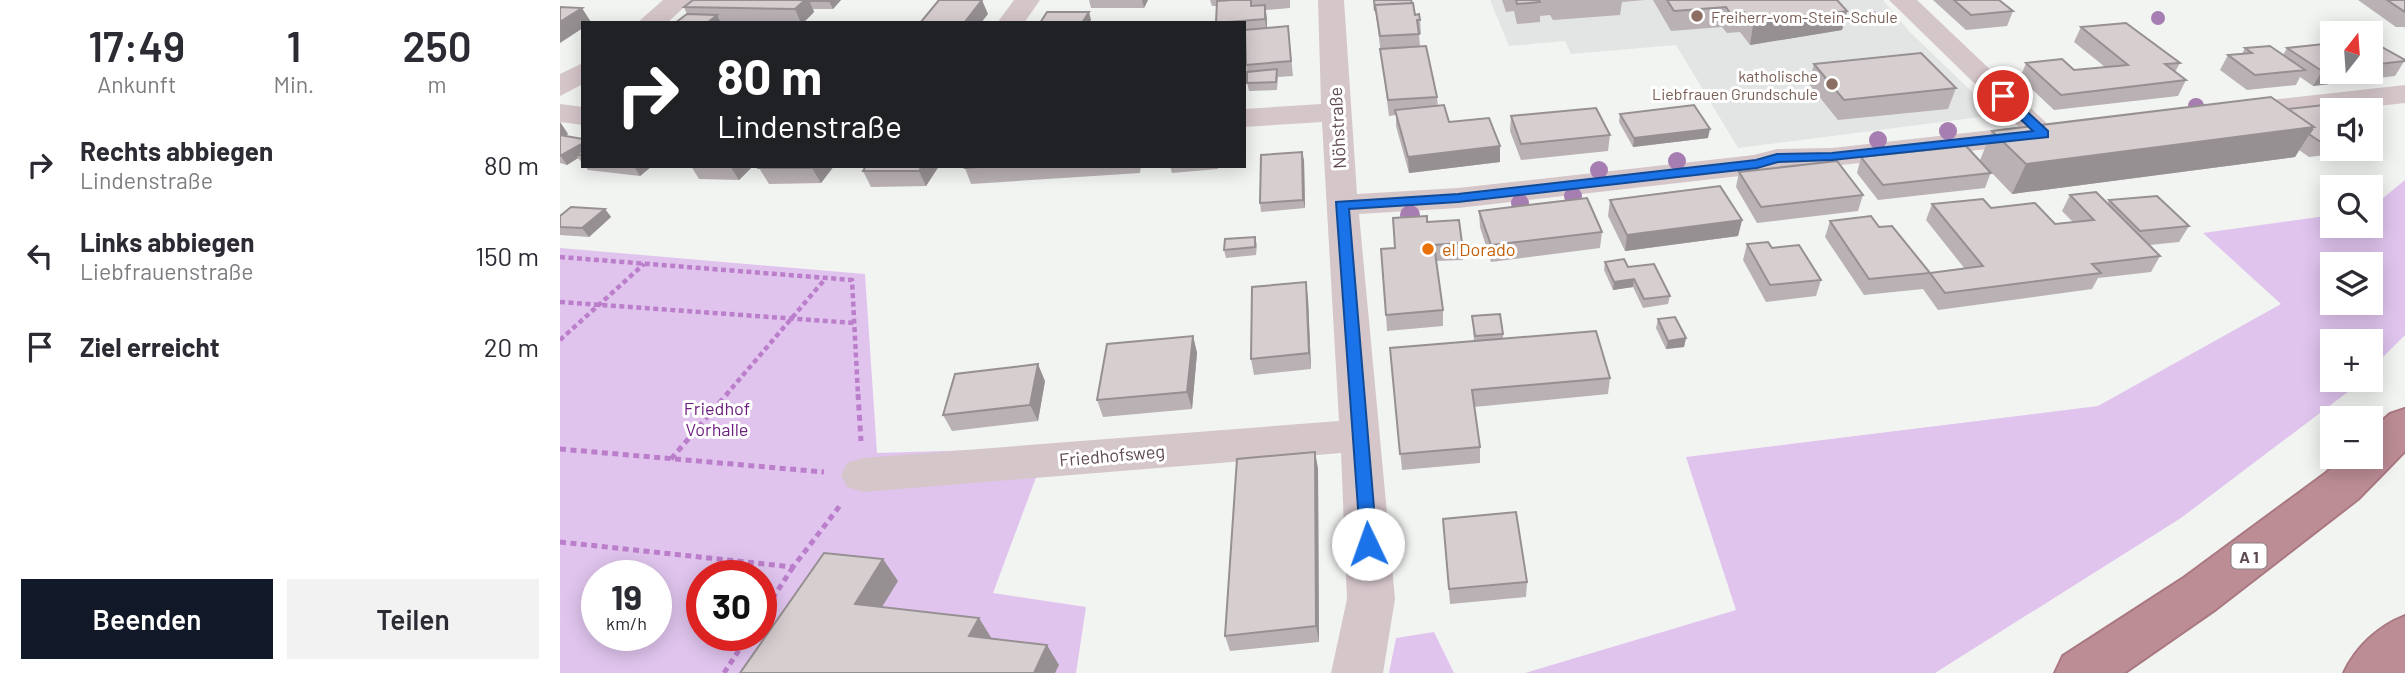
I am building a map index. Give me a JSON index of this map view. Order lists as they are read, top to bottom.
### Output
{
  "streets": {
    "highway": ["A 1"],
    "street": ["Nöhstraße", "Friedhofsweg"]
  },
  "crossings": [
    ["Nöhstraße", "Friedhofsweg"]
  ],
  "parks": ["Friedhof Vorhalle"],
  "places": ["Freiherr-vom-Stein-Schule", "katholische Liebfrauen Grundschule", "el Dorado"],
  "north": "top",
  "page": {
    "eta": [
      "17:49",
      "Ankunft",
      "1",
      "Min.",
      "250",
      "m"
    ],
    "map_buttons": ["+", "−"],
    "turn": ["80 m", "Lindenstraße"],
    "list": [
      {
        "name": "Rechts abbiegen",
        "note": "Lindenstraße",
        "value": "80 m"
      },
      {
        "name": "Links abbiegen",
        "note": "Liebfrauenstraße",
        "value": "150 m"
      },
      {
        "name": "Ziel erreicht",
        "value": "20 m"
      }
    ],
    "speed": "19 km/h",
    "limit": "30",
    "buttons": ["Beenden", "Teilen"]
  }
}
